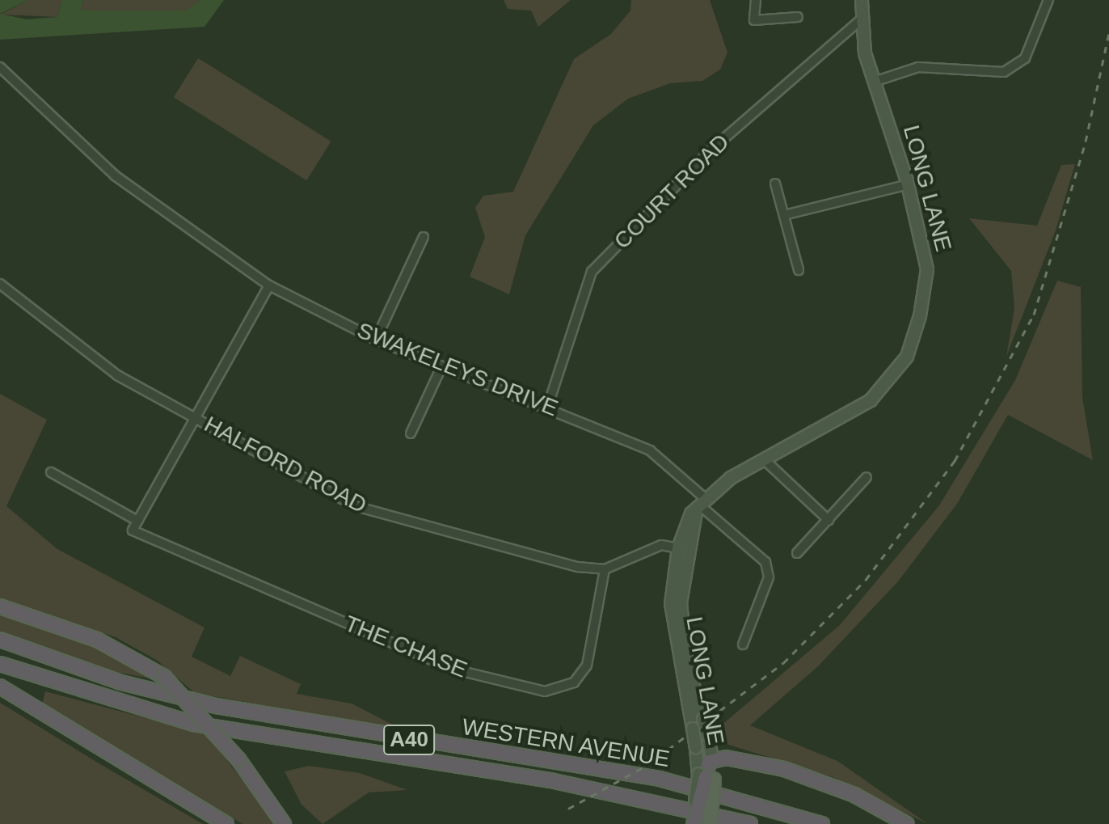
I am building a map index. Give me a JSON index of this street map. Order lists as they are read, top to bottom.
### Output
{
  "streets": {
    "highway": ["A40", "WESTERN AVENUE"],
    "main road": ["LONG LANE"],
    "street": [
      "COURT ROAD",
      "SWAKELEYS DRIVE",
      "HALFORD ROAD",
      "THE CHASE"
    ]
  },
  "crossings": [
    ["LONG LANE", "COURT ROAD"],
    ["LONG LANE", "SWAKELEYS DRIVE"],
    ["COURT ROAD", "SWAKELEYS DRIVE"],
    ["HALFORD ROAD", "THE CHASE"]
  ]
}
